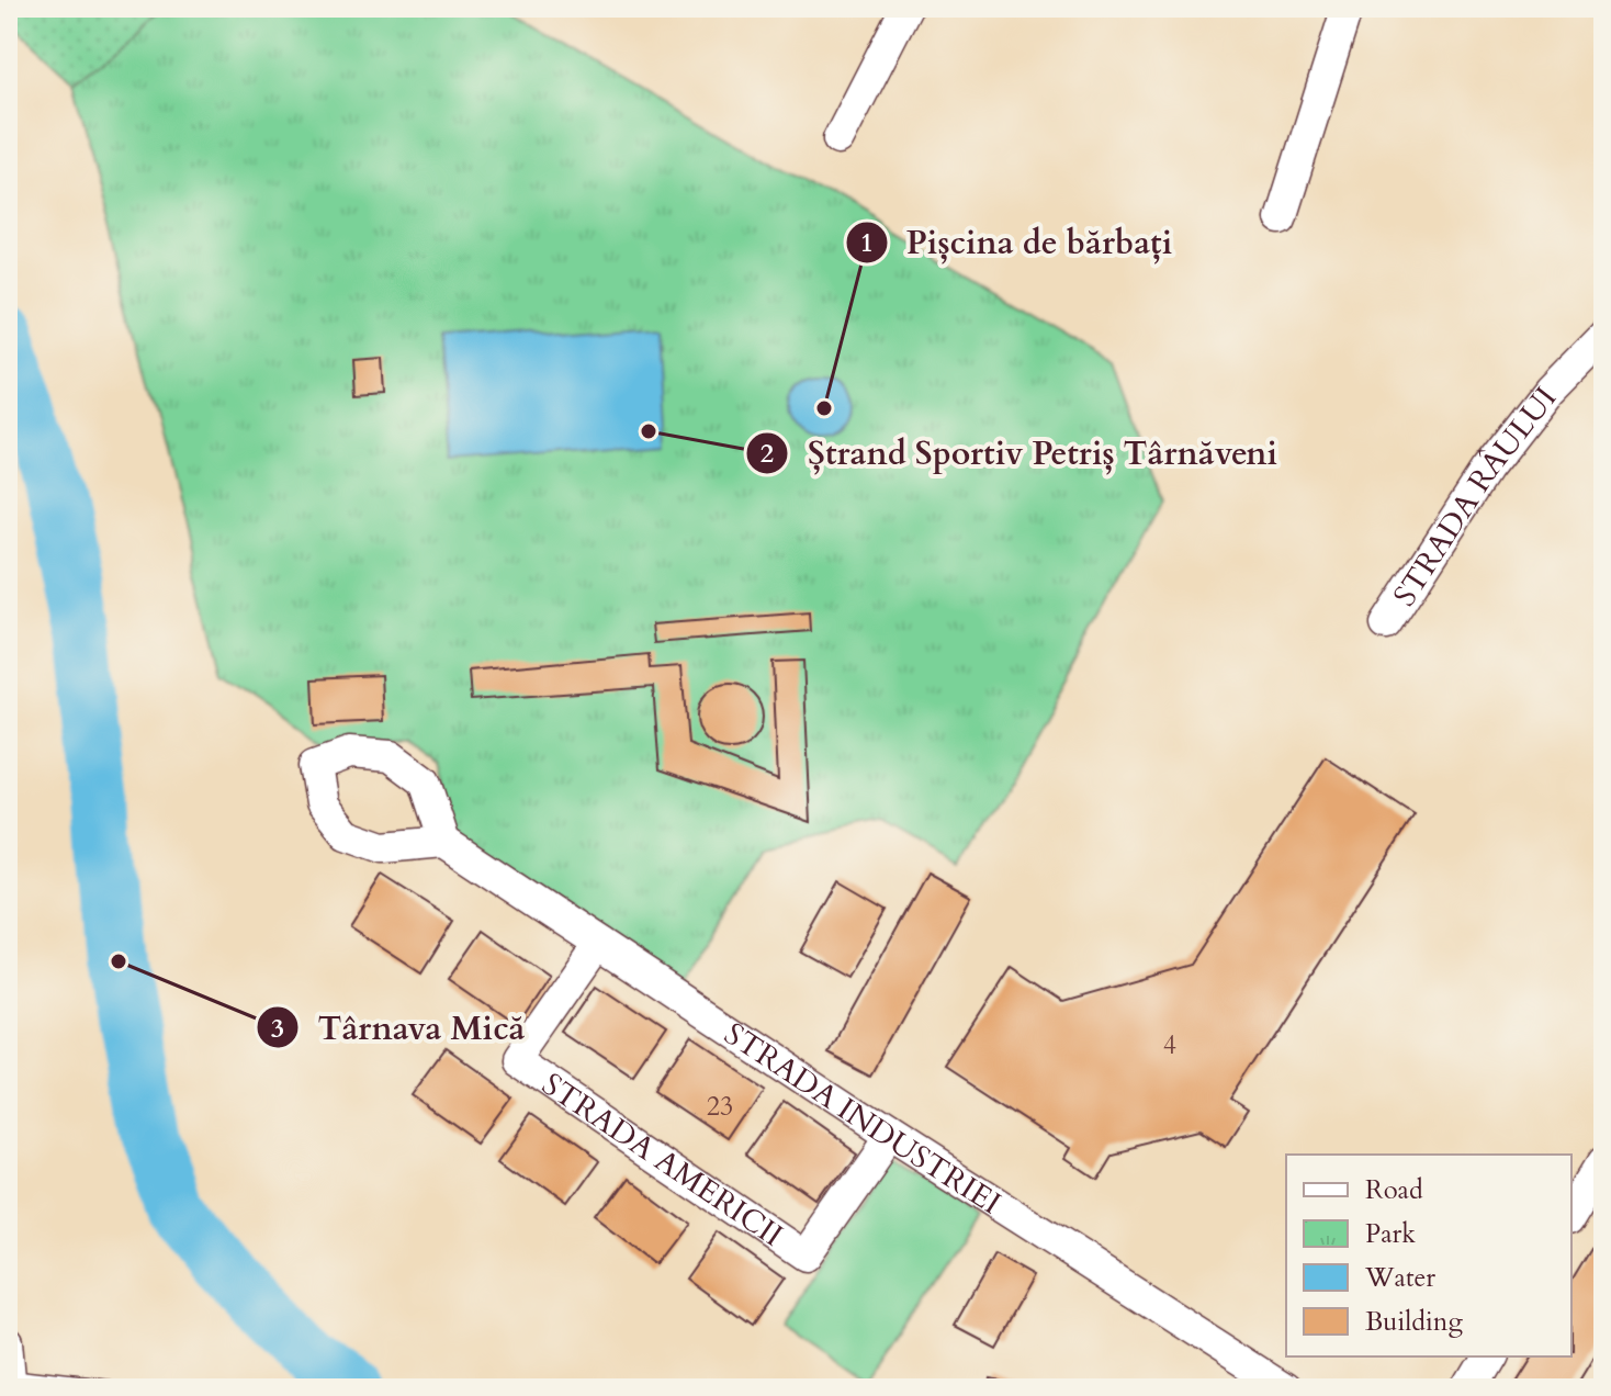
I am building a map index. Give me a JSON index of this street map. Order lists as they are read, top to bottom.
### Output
{
  "streets": {
    "street": ["STRADA RÂULUI", "STRADA INDUSTRIEI", "STRADA AMERICII"]
  },
  "crossings": [
    ["STRADA INDUSTRIEI", "STRADA AMERICII"]
  ],
  "places": ["Pișcina de bărbați", "Ștrand Sportiv Petriș Târnăveni", "Târnava Mică"],
  "house_numbers": ["4", "23"],
  "legend": [
    "Road",
    "Park",
    "Water",
    "Building"
  ]
}
